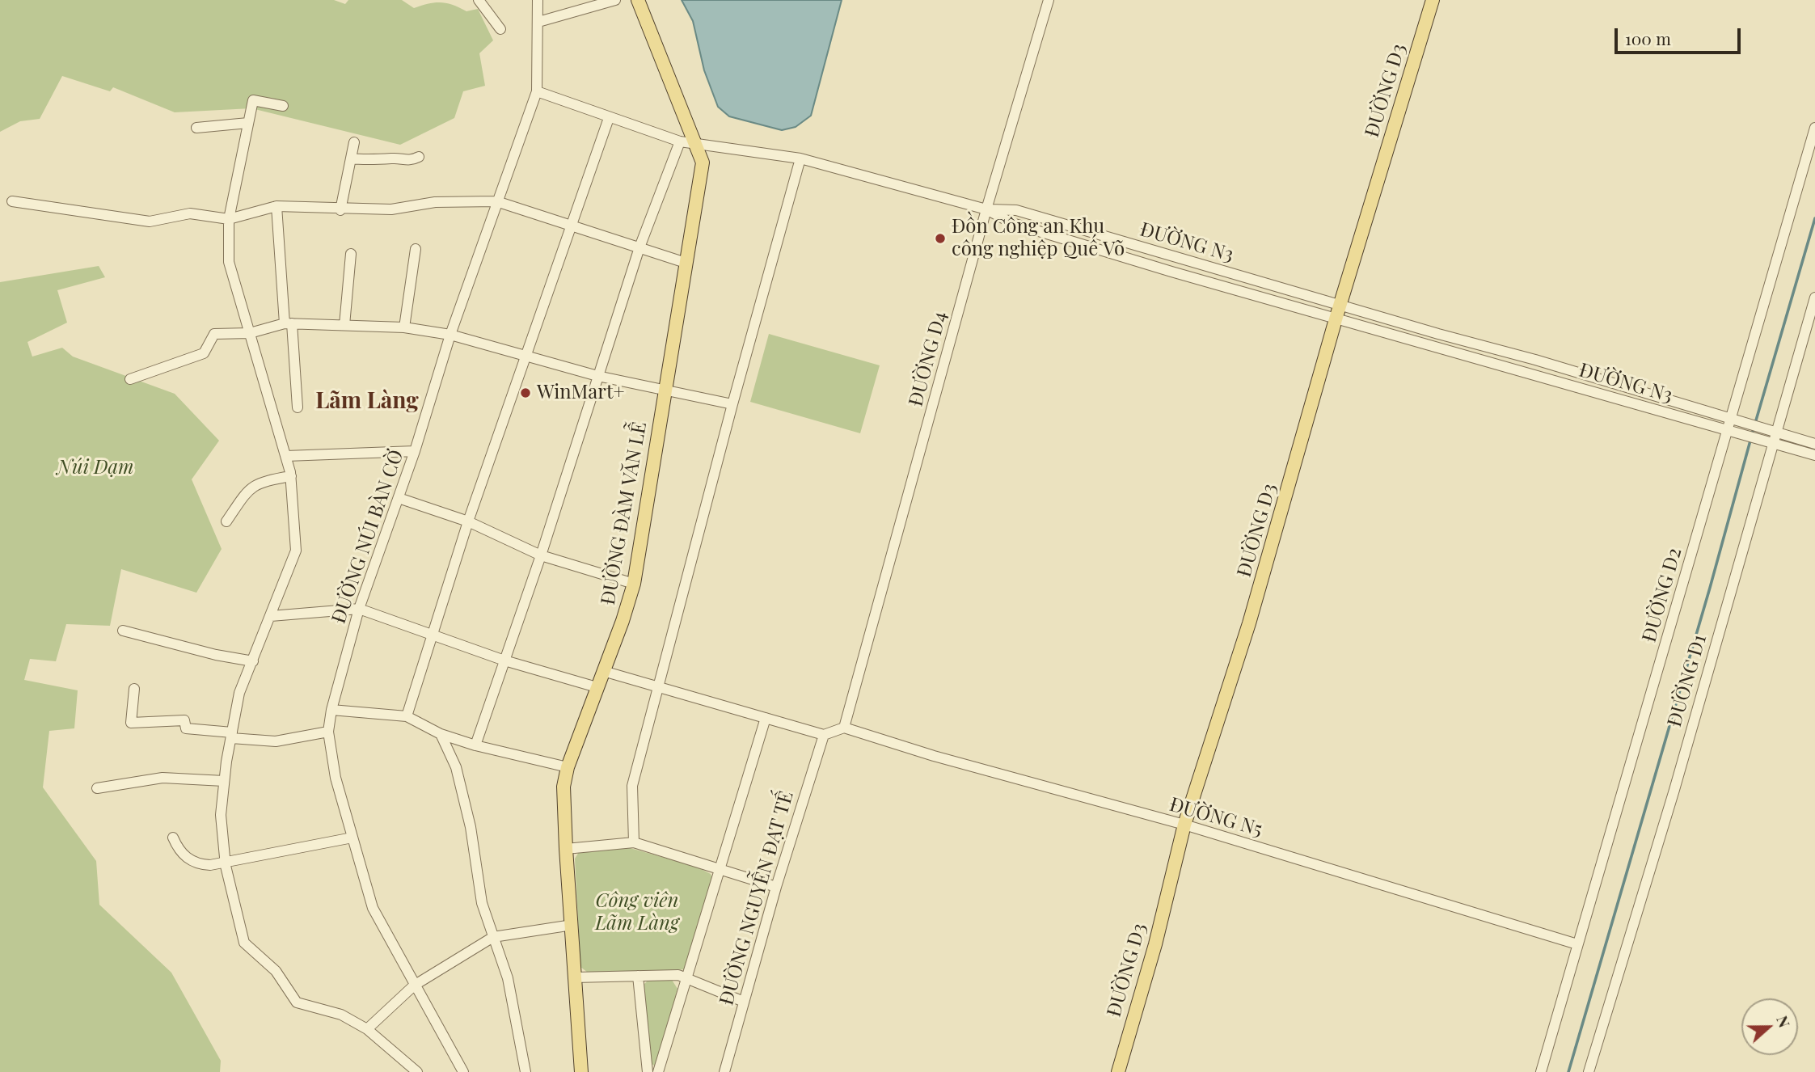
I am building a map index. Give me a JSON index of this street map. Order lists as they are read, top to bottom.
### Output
{
  "streets": {
    "main road": ["ĐƯỜNG D3", "ĐƯỜNG ĐÀM VĂN LỄ"],
    "street": [
      "ĐƯỜNG N3",
      "ĐƯỜNG D4",
      "ĐƯỜNG NÚI BÀN CỜ",
      "ĐƯỜNG D2",
      "ĐƯỜNG D1",
      "ĐƯỜNG N5",
      "ĐƯỜNG NGUYỄN ĐẠT TẾ"
    ]
  },
  "crossings": [
    ["ĐƯỜNG D3", "ĐƯỜNG N3"],
    ["ĐƯỜNG D3", "ĐƯỜNG N5"],
    ["ĐƯỜNG N3", "ĐƯỜNG D4"],
    ["ĐƯỜNG N3", "ĐƯỜNG D2"],
    ["ĐƯỜNG N3", "ĐƯỜNG D1"],
    ["ĐƯỜNG D4", "ĐƯỜNG N5"],
    ["ĐƯỜNG D2", "ĐƯỜNG N5"]
  ],
  "districts": ["Lãm Làng"],
  "parks": ["Núi Dạm", "Công viên Lãm Làng"],
  "places": ["Đồn Công an Khu công nghiệp Quế Võ", "WinMart+"],
  "scale_bar": "100 m",
  "north": "right"
}
